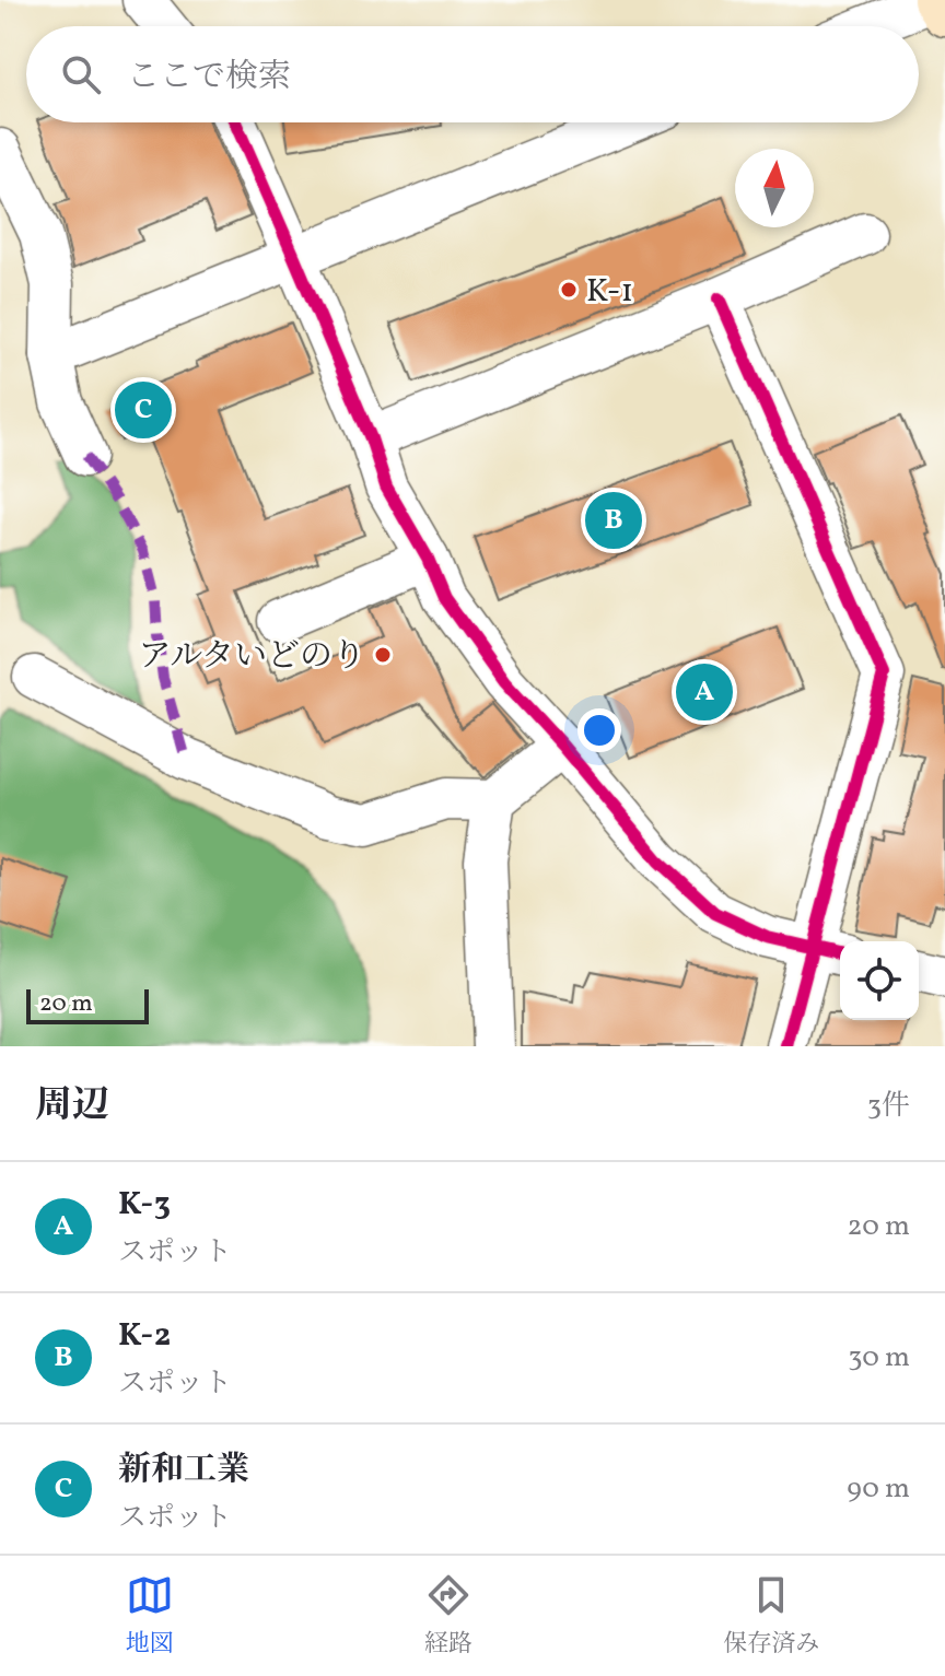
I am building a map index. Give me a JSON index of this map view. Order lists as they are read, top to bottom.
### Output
{
  "places": ["K-1", "アルタいどのり"],
  "scale_bar": "20 m",
  "north": "top",
  "page": {
    "search": "ここで検索",
    "pins": ["C", "B", "A"],
    "scale": "20 m",
    "heading": ["周辺", "3件"],
    "list": [
      {
        "mark": "A",
        "name": "K-3",
        "note": "スポット",
        "value": "20 m"
      },
      {
        "mark": "B",
        "name": "K-2",
        "note": "スポット",
        "value": "30 m"
      },
      {
        "mark": "C",
        "name": "新和工業",
        "note": "スポット",
        "value": "90 m"
      }
    ],
    "nav": ["地図", "経路", "保存済み"]
  }
}
